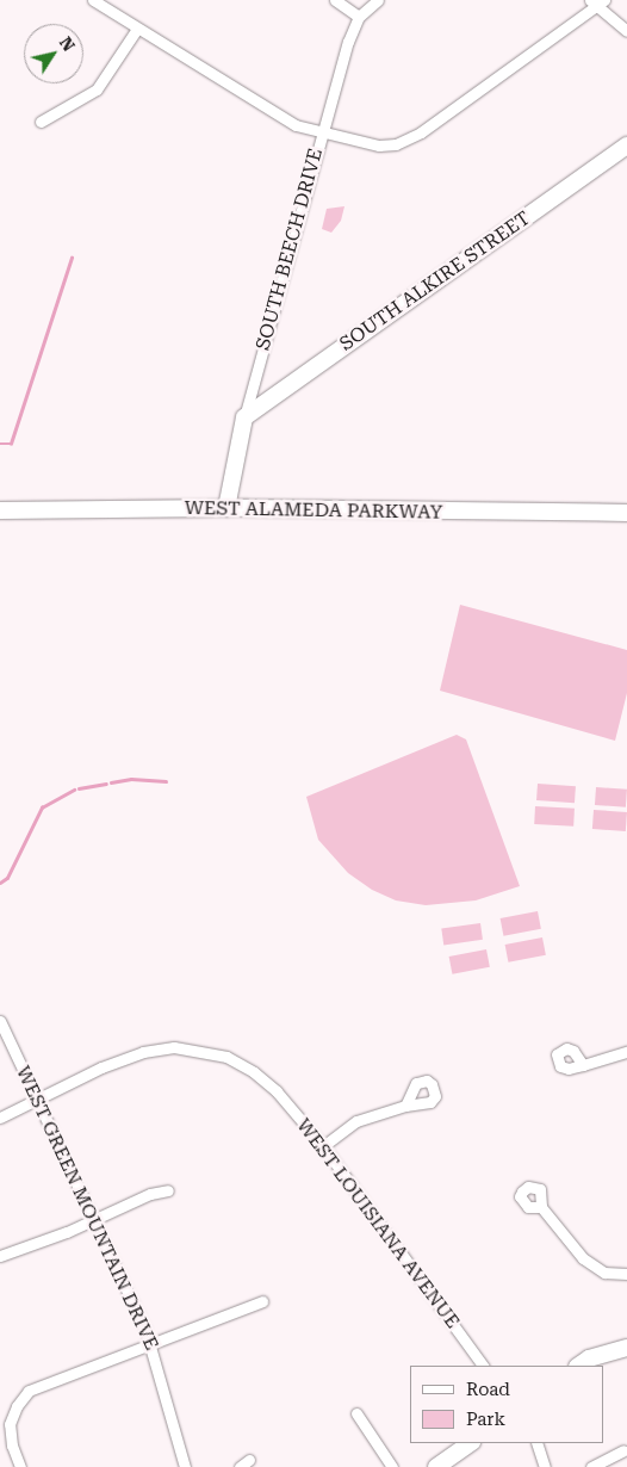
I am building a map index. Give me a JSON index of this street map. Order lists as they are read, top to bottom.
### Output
{
  "streets": {
    "street": [
      "SOUTH BEECH DRIVE",
      "SOUTH ALKIRE STREET",
      "WEST ALAMEDA PARKWAY",
      "WEST GREEN MOUNTAIN DRIVE",
      "WEST LOUISIANA AVENUE"
    ]
  },
  "crossings": [
    ["SOUTH BEECH DRIVE", "SOUTH ALKIRE STREET"],
    ["SOUTH BEECH DRIVE", "WEST ALAMEDA PARKWAY"],
    ["WEST GREEN MOUNTAIN DRIVE", "WEST LOUISIANA AVENUE"]
  ],
  "legend": ["Road", "Park"],
  "north": "top right"
}
